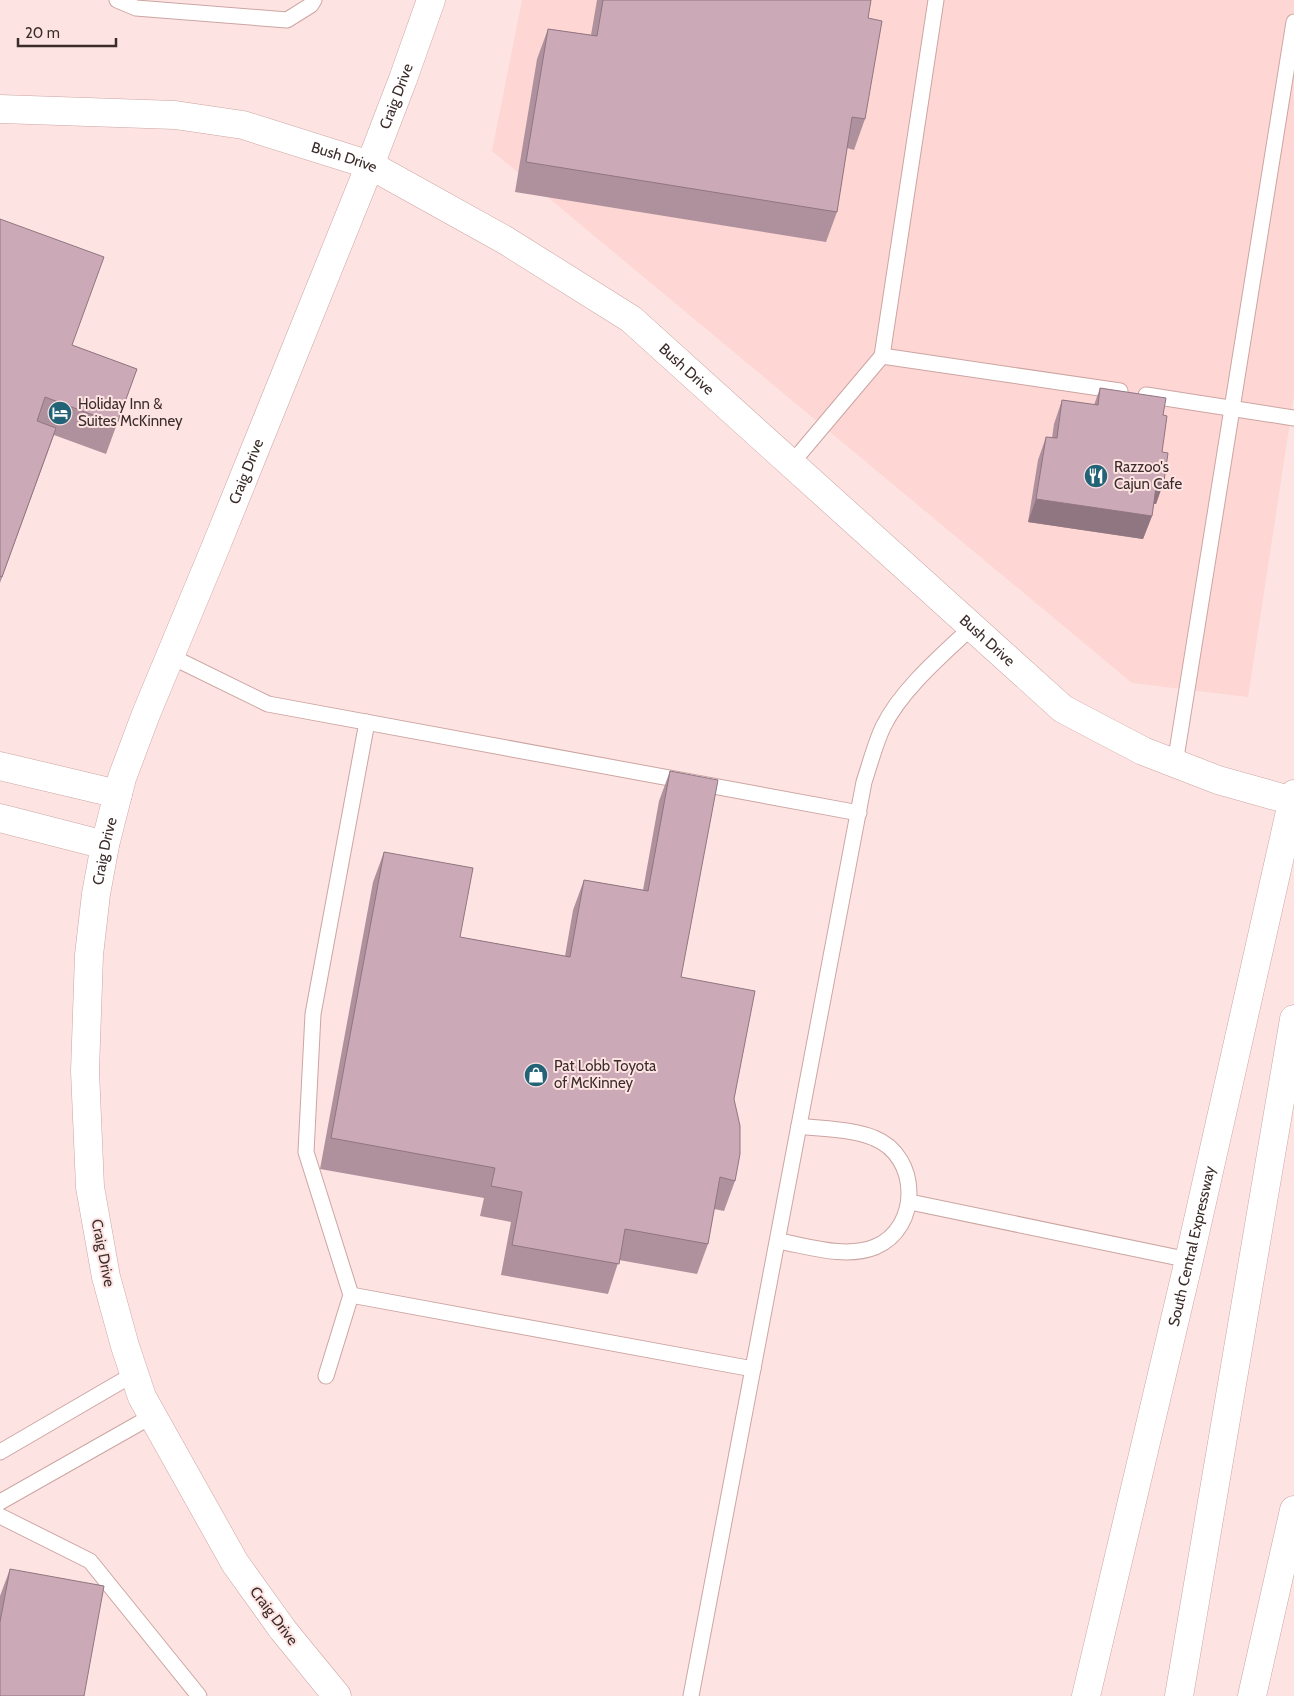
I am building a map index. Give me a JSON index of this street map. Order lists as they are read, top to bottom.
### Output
{
  "streets": {
    "main road": ["Craig Drive", "Bush Drive", "South Central Expressway"]
  },
  "crossings": [
    ["Craig Drive", "Bush Drive"],
    ["Bush Drive", "South Central Expressway"]
  ],
  "places": {
    "hotel": ["Holiday Inn & Suites McKinney"],
    "restaurant": ["Razzoo's Cajun Cafe"],
    "shop": ["Pat Lobb Toyota of McKinney"]
  },
  "scale_bar": "20 m"
}
